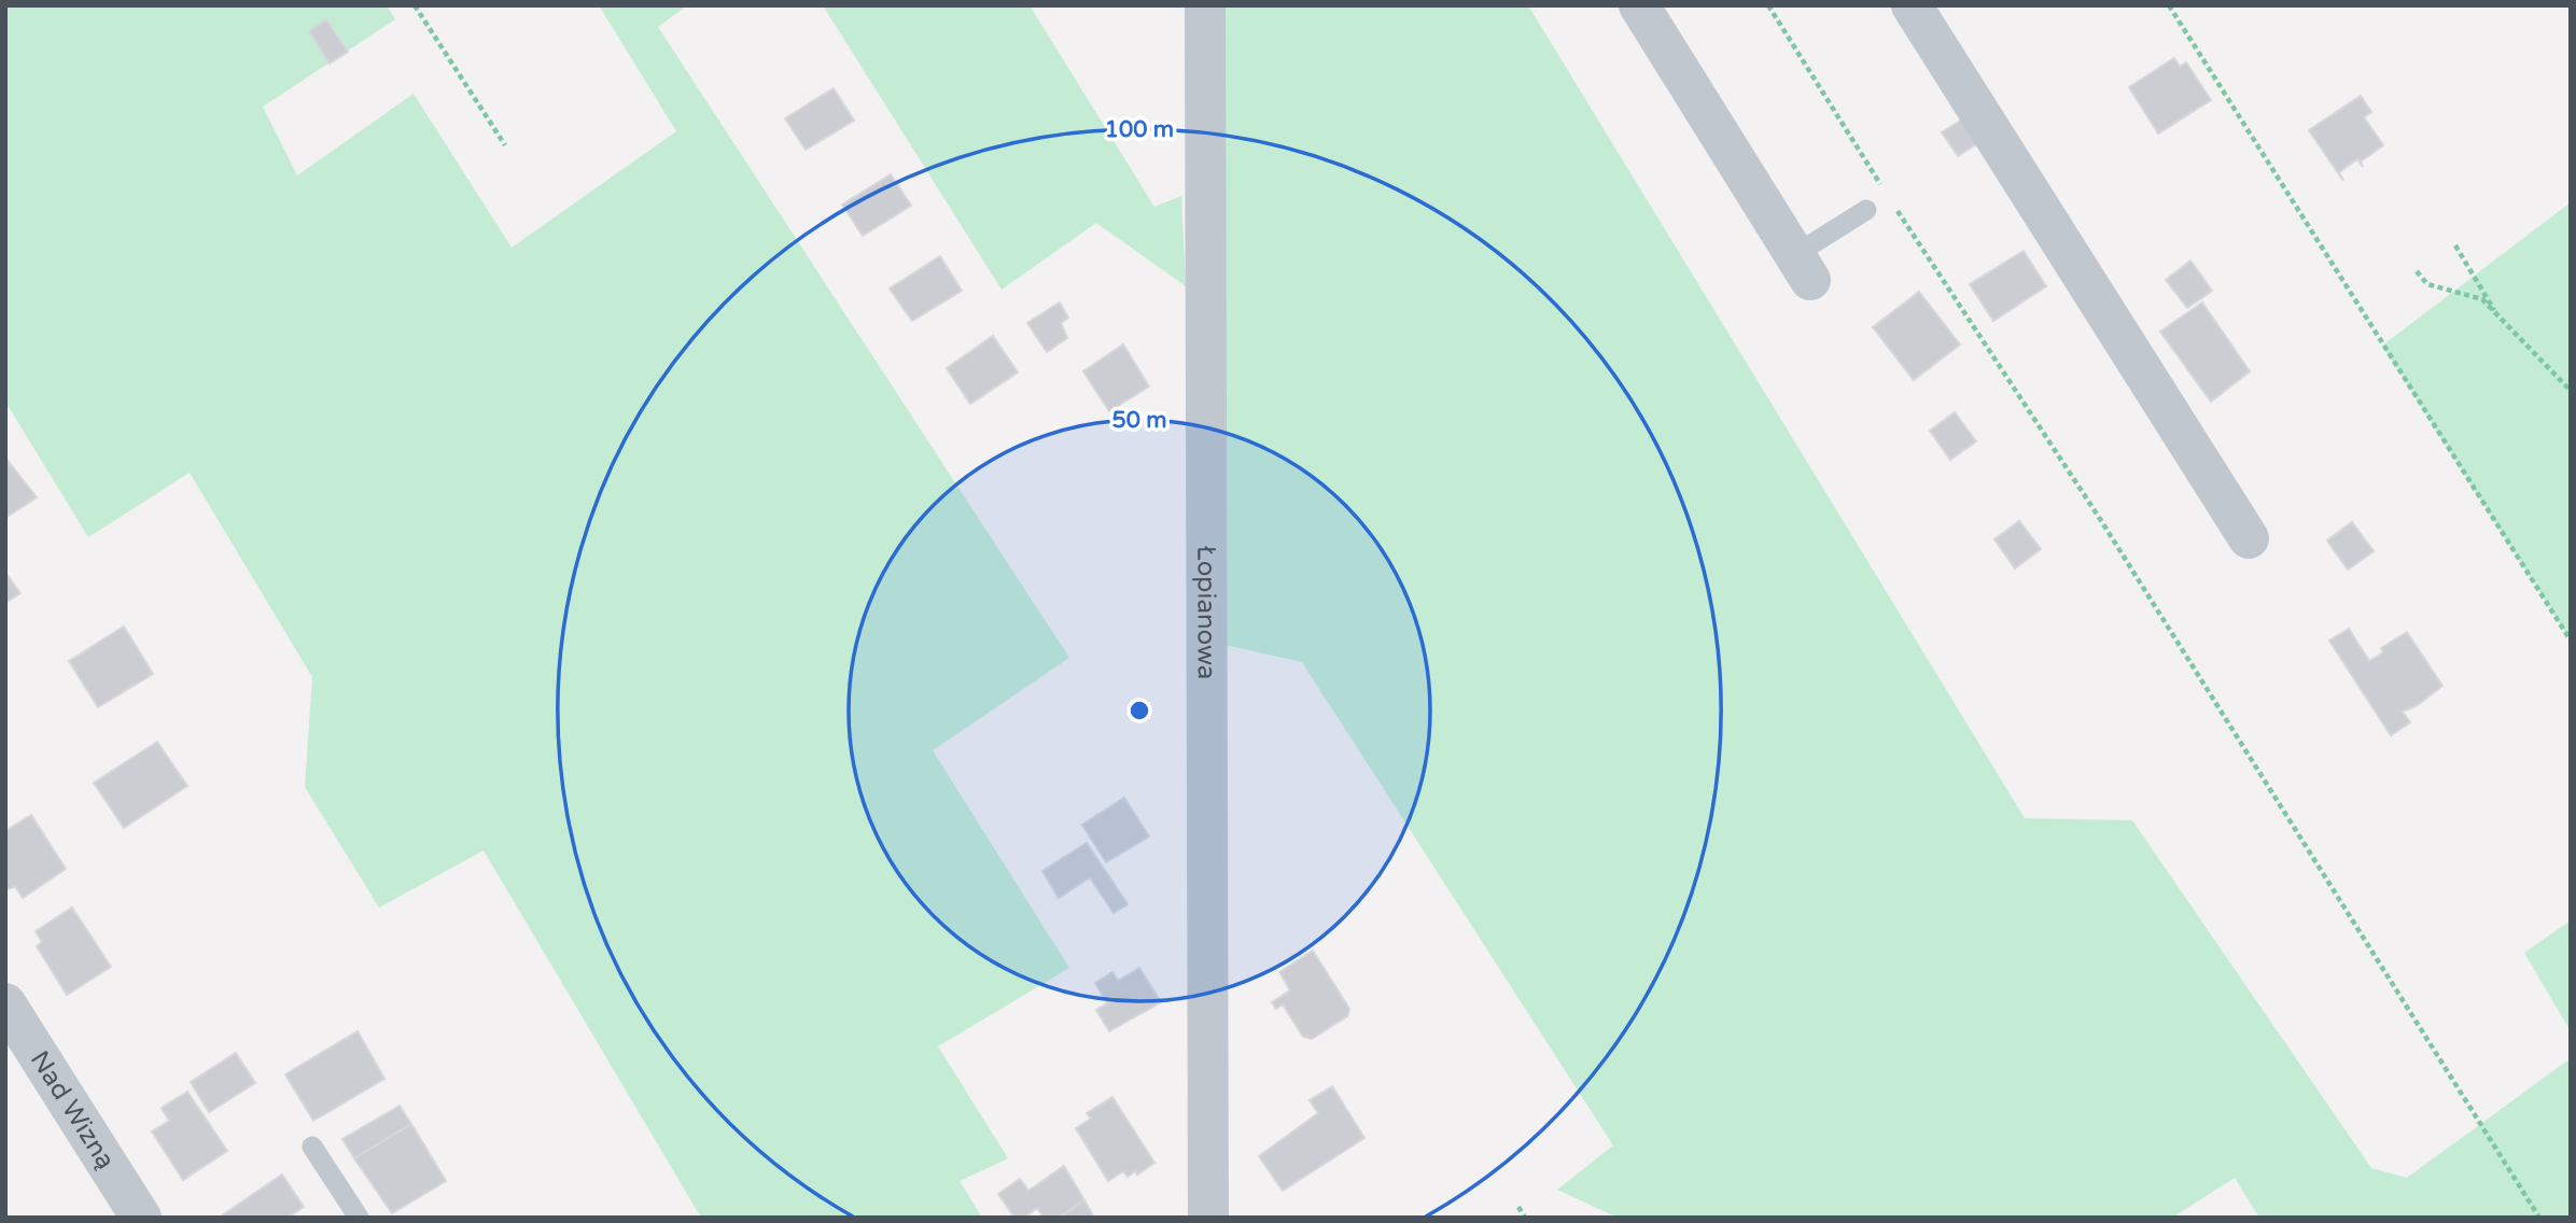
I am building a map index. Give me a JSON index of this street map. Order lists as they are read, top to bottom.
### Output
{
  "streets": {
    "street": ["Łopianowa", "Nad Wizną"]
  },
  "rings": ["100 m", "50 m"]
}
